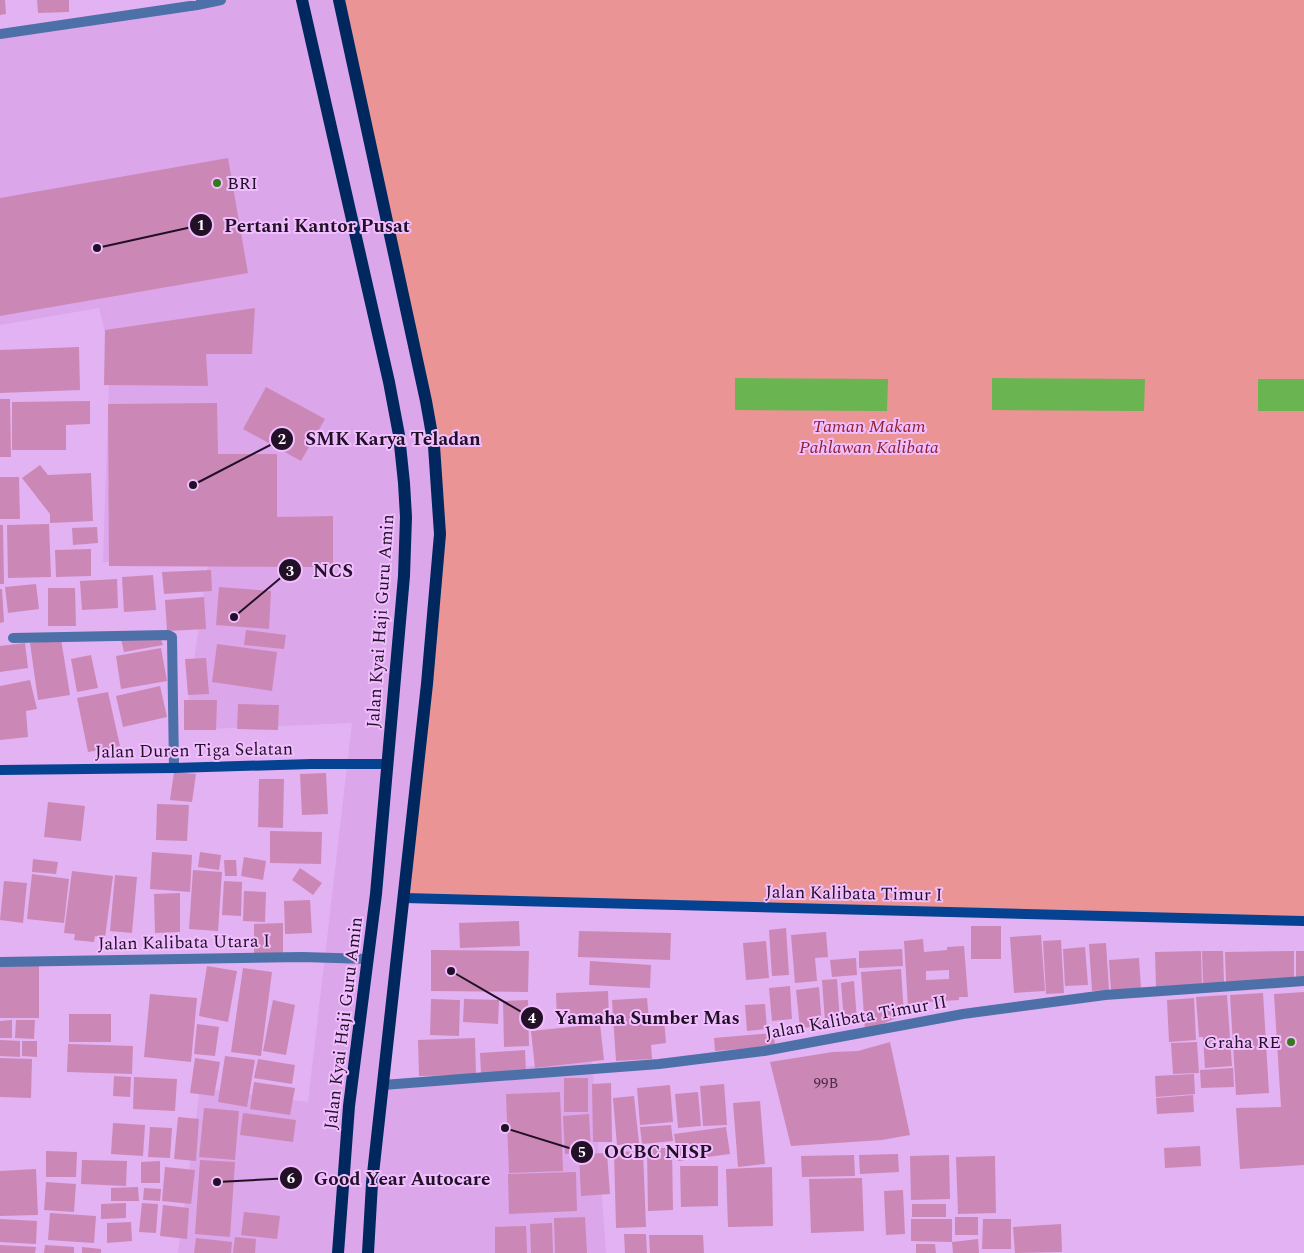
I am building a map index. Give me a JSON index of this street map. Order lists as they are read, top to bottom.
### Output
{
  "streets": {
    "main road": ["Jalan Kyai Haji Guru Amin"],
    "street": [
      "Jalan Duren Tiga Selatan",
      "Jalan Kalibata Timur I",
      "Jalan Kalibata Utara I",
      "Jalan Kalibata Timur II"
    ]
  },
  "crossings": [
    ["Jalan Kyai Haji Guru Amin", "Jalan Duren Tiga Selatan"],
    ["Jalan Kyai Haji Guru Amin", "Jalan Kalibata Utara I"]
  ],
  "parks": ["Taman Makam Pahlawan Kalibata"],
  "places": [
    "BRI",
    "Pertani Kantor Pusat",
    "SMK Karya Teladan",
    "NCS",
    "Yamaha Sumber Mas",
    "Graha RE",
    "OCBC NISP",
    "Good Year Autocare"
  ],
  "house_numbers": ["99B"]
}
